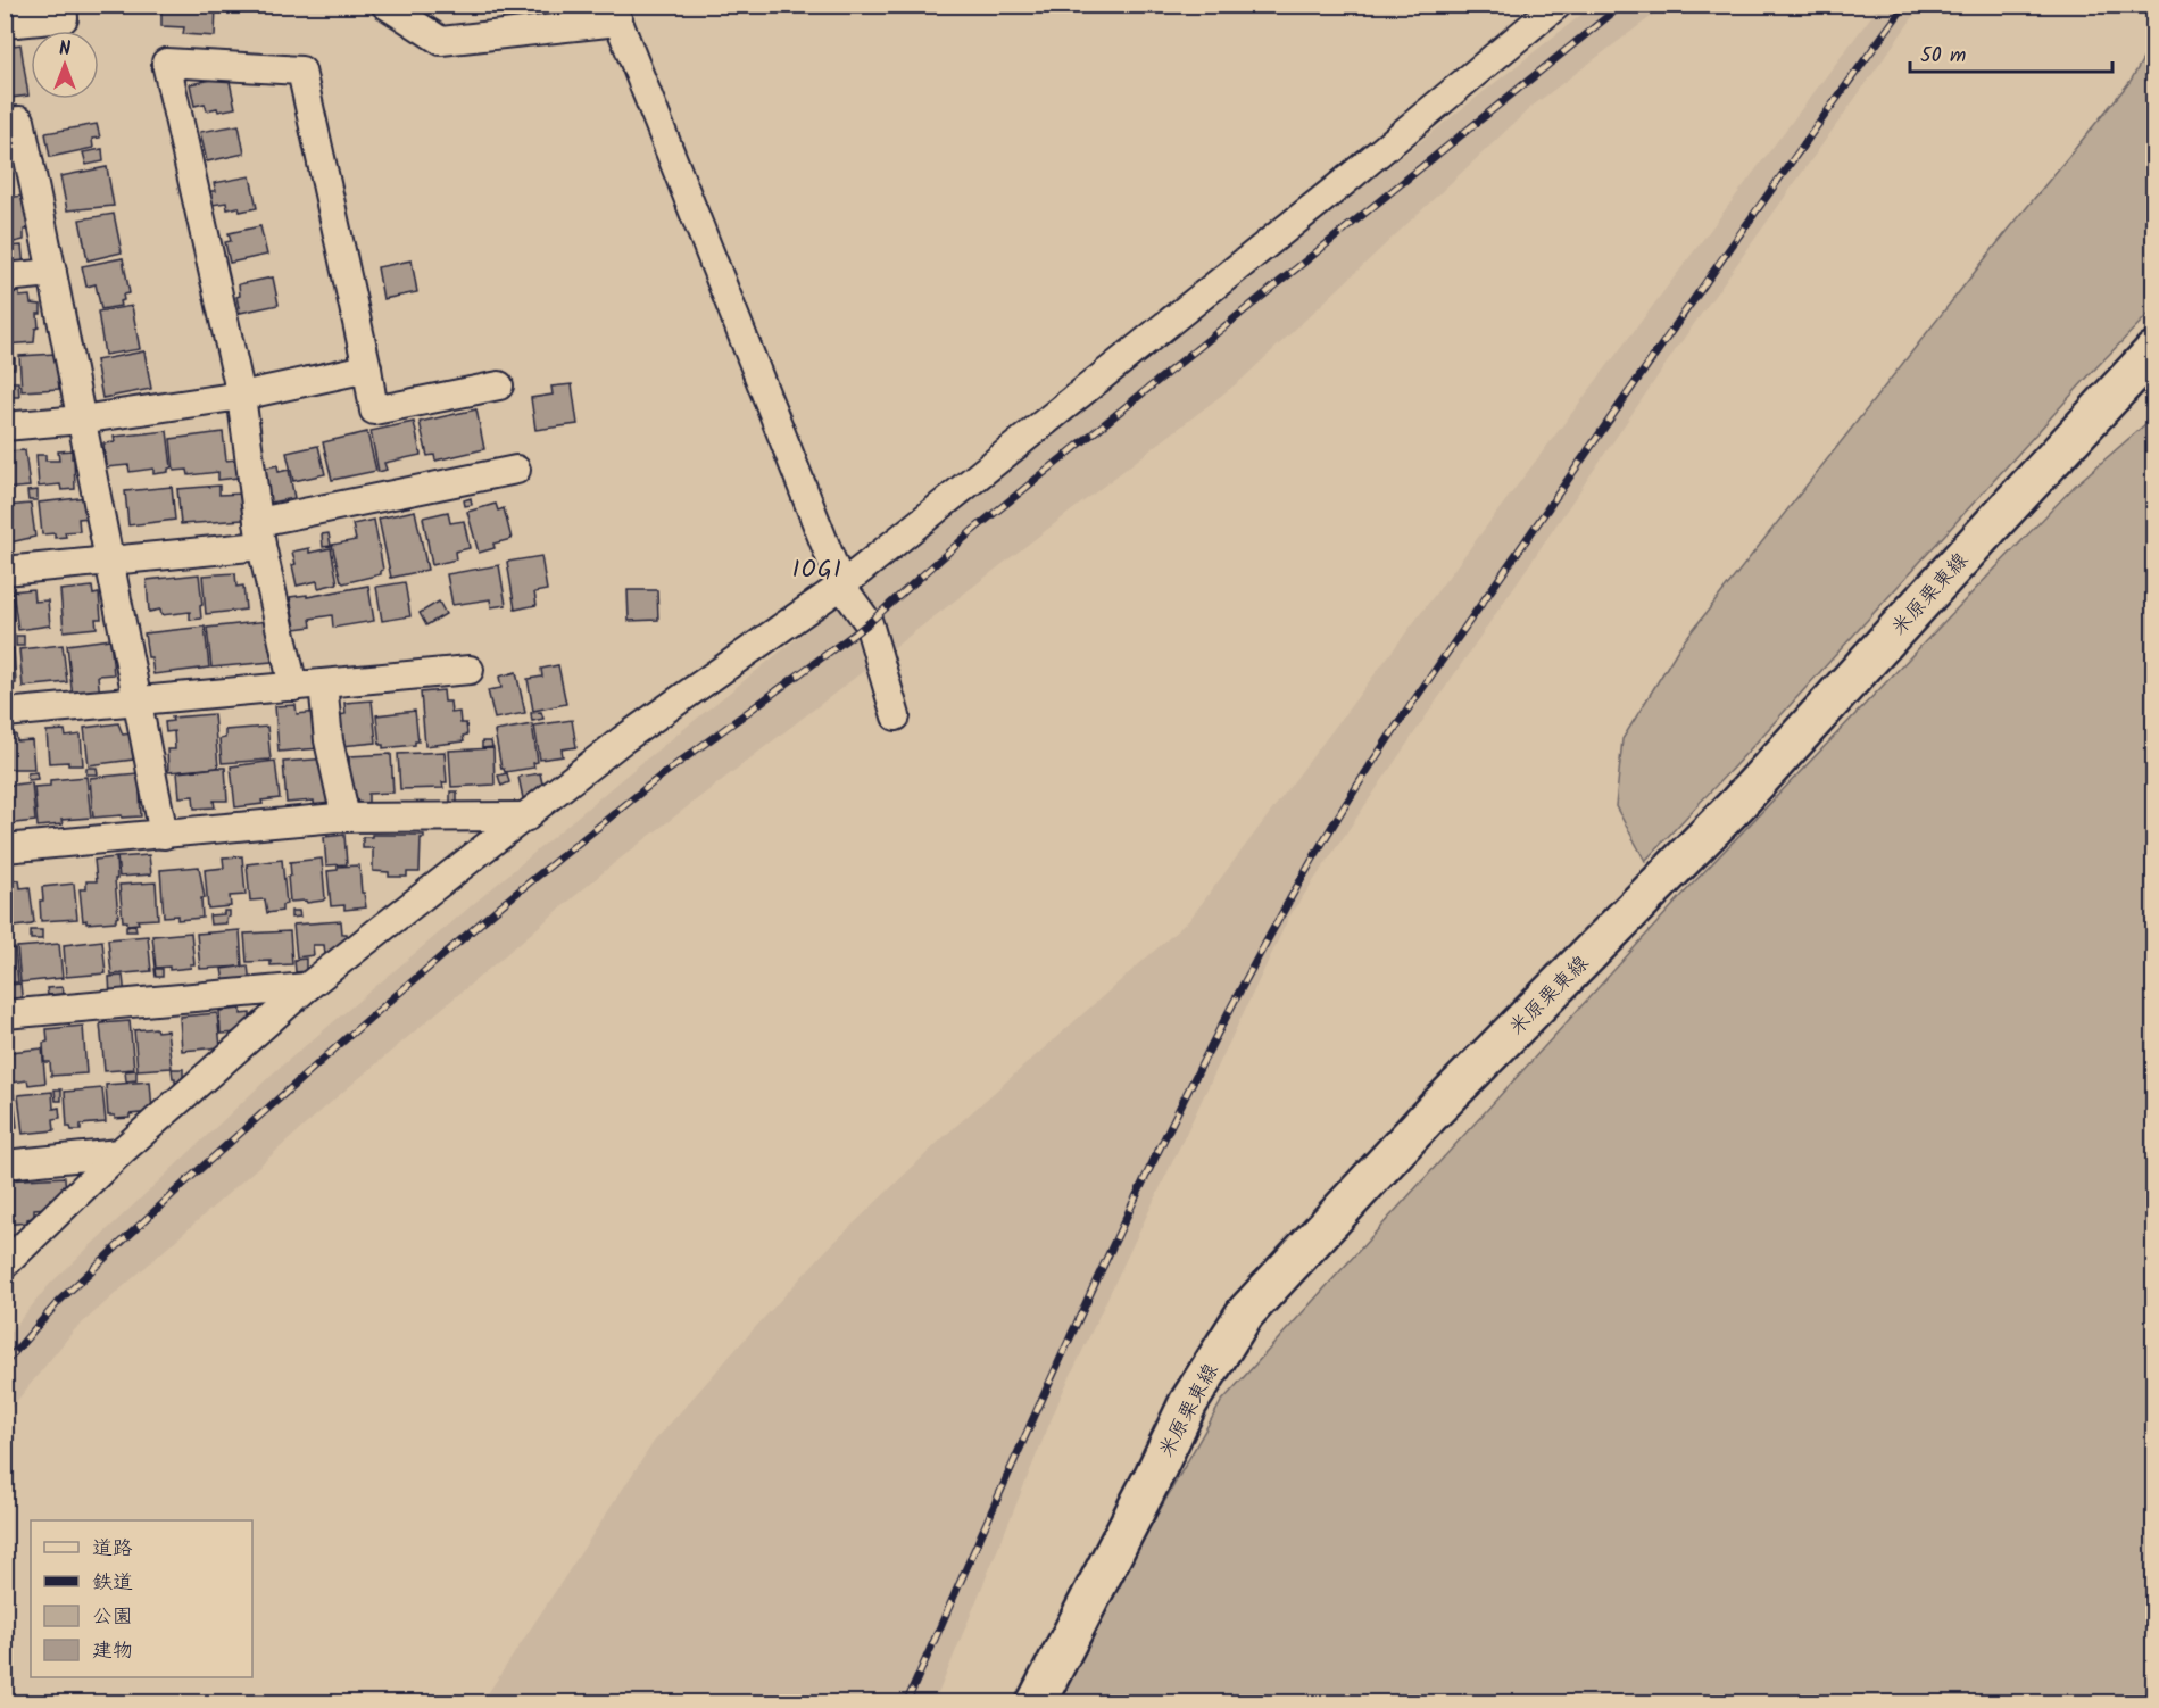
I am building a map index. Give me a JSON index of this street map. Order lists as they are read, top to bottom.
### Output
{
  "streets": {
    "main road": ["米原栗東線"]
  },
  "districts": ["IOGI"],
  "legend": [
    "道路",
    "鉄道",
    "公園",
    "建物"
  ],
  "scale_bar": "50 m",
  "north": "top"
}
